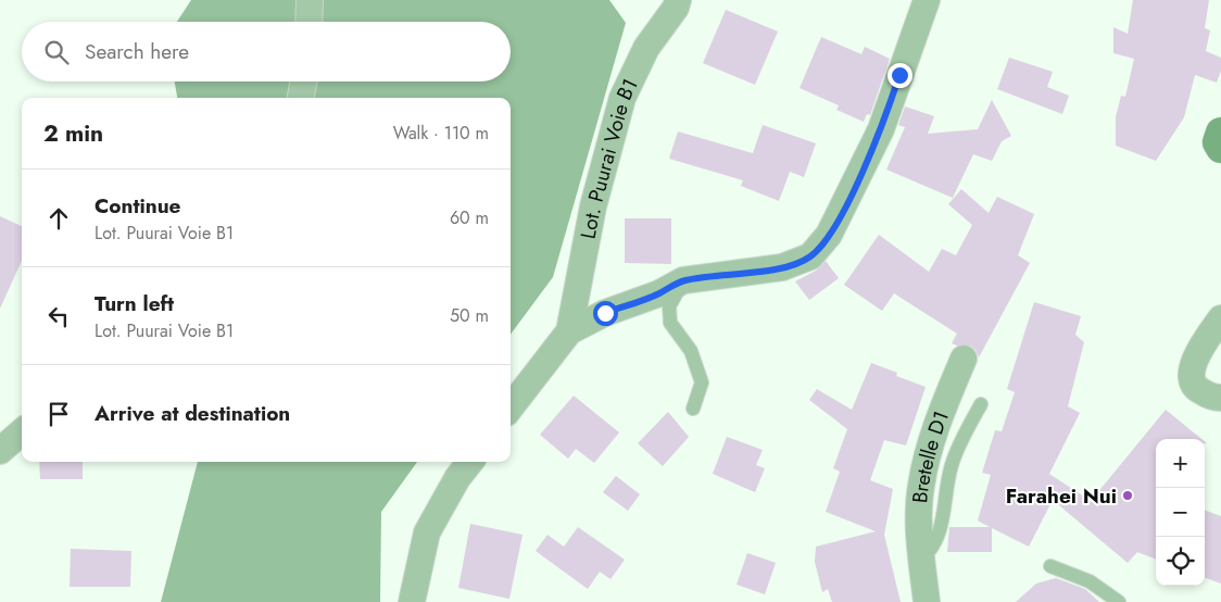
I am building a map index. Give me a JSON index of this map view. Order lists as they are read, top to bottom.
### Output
{
  "streets": {
    "street": ["Lot. Puurai Voie B1", "Bretelle D1"]
  },
  "places": ["Farahei Nui"],
  "page": {
    "search": "Search here",
    "heading": ["2 min", "Walk · 110 m"],
    "list": [
      ["Continue", "Lot. Puurai Voie B1", "60 m"],
      ["Turn left", "Lot. Puurai Voie B1", "50 m"],
      "Arrive at destination"
    ],
    "map_buttons": ["+", "−"]
  }
}
